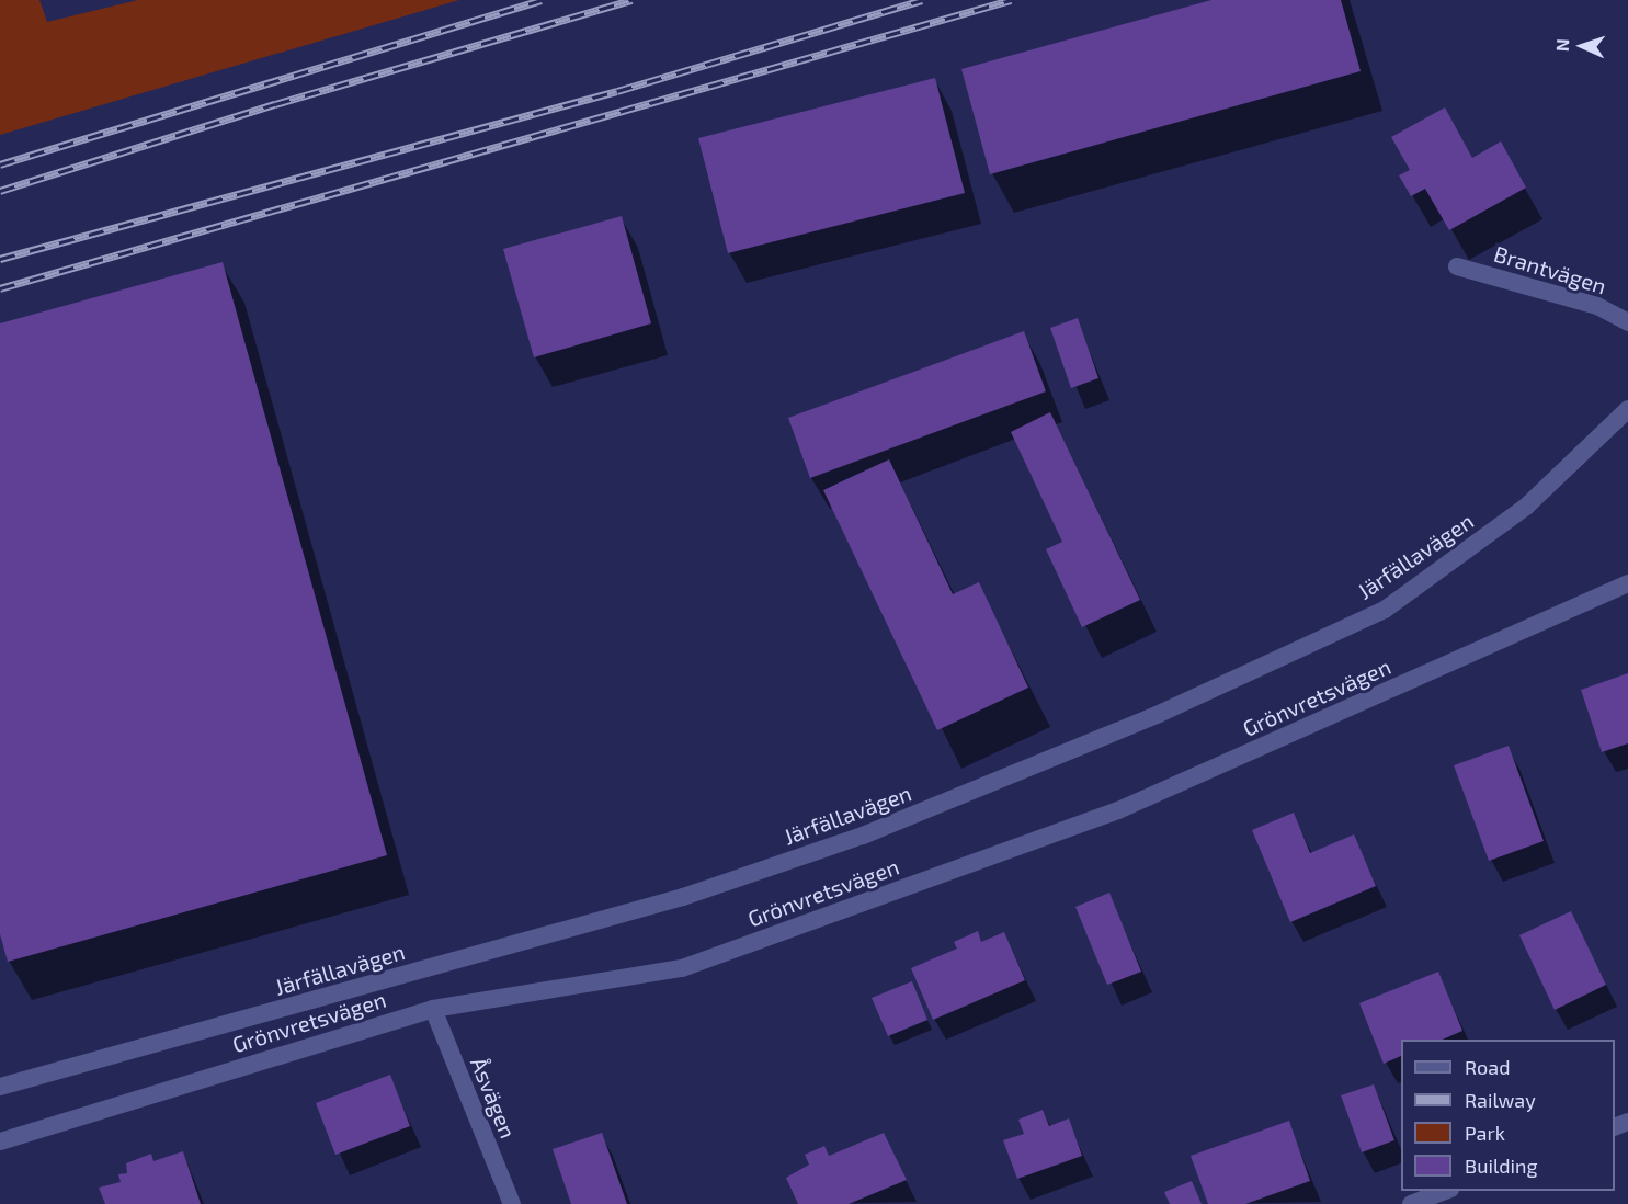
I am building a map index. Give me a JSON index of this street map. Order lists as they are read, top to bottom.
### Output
{
  "streets": {
    "street": [
      "Brantvägen",
      "Järfällavägen",
      "Grönvretsvägen",
      "Åsvägen"
    ]
  },
  "crossings": [
    ["Grönvretsvägen", "Åsvägen"]
  ],
  "legend": [
    "Road",
    "Railway",
    "Park",
    "Building"
  ],
  "north": "left"
}
